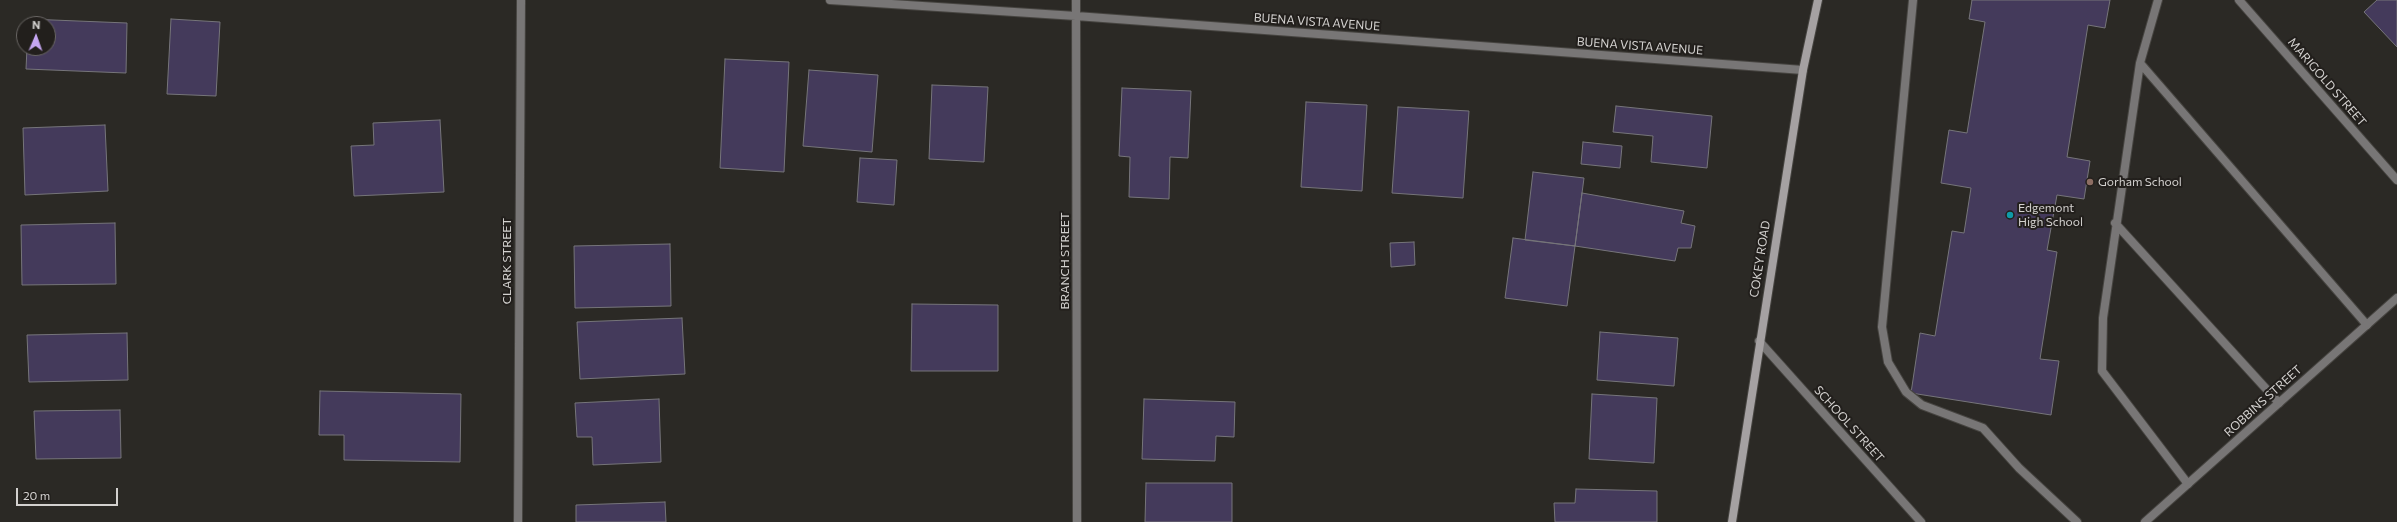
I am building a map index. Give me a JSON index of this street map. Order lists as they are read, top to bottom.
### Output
{
  "streets": {
    "street": [
      "BUENA VISTA AVENUE",
      "MARIGOLD STREET",
      "COKEY ROAD",
      "CLARK STREET",
      "BRANCH STREET",
      "ROBBINS STREET",
      "SCHOOL STREET"
    ]
  },
  "crossings": [
    ["BUENA VISTA AVENUE", "COKEY ROAD"],
    ["BUENA VISTA AVENUE", "BRANCH STREET"],
    ["COKEY ROAD", "SCHOOL STREET"]
  ],
  "places": ["Gorham School", "Edgemont High School"],
  "scale_bar": "20 m",
  "north": "top"
}
